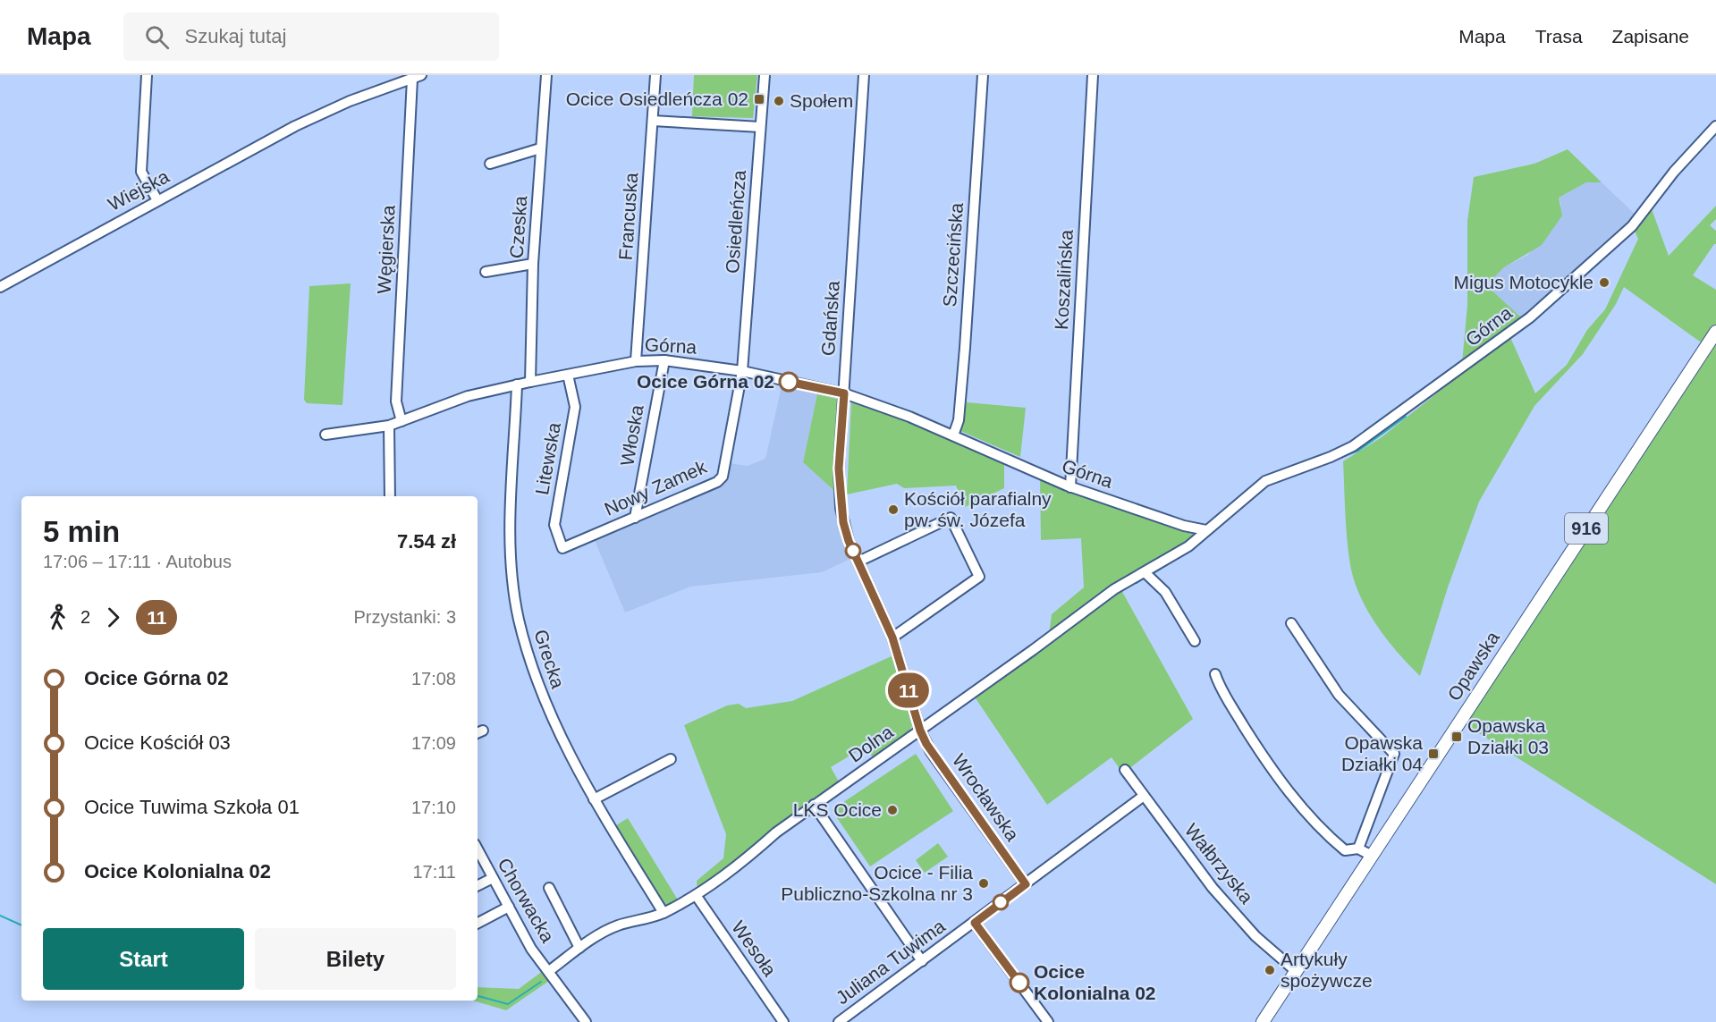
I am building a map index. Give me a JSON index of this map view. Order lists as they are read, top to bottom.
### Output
{
  "streets": {
    "main road": ["916", "Opawska"],
    "street": [
      "Wiejska",
      "Francuska",
      "Osiedleńcza",
      "Czeska",
      "Węgierska",
      "Szczecińska",
      "Koszalińska",
      "Gdańska",
      "Górna",
      "Włoska",
      "Litewska",
      "Nowy Zamek",
      "Grecka",
      "Dolna",
      "Wrocławska",
      "Wałbrzyska",
      "Chorwacka",
      "Wesoła",
      "Juliana Tuwima"
    ]
  },
  "crossings": [
    ["Wiejska", "Węgierska"],
    ["Francuska", "Górna"],
    ["Osiedleńcza", "Górna"],
    ["Osiedleńcza", "Nowy Zamek"],
    ["Czeska", "Górna"],
    ["Węgierska", "Górna"],
    ["Szczecińska", "Górna"],
    ["Koszalińska", "Górna"],
    ["Gdańska", "Górna"],
    ["Gdańska", "Dolna"],
    ["Gdańska", "Wrocławska"],
    ["Górna", "Włoska"],
    ["Górna", "Litewska"],
    ["Górna", "Nowy Zamek"],
    ["Górna", "Grecka"],
    ["Górna", "Dolna"],
    ["Włoska", "Nowy Zamek"],
    ["Litewska", "Nowy Zamek"],
    ["Grecka", "Dolna"],
    ["Opawska", "Wałbrzyska"],
    ["Dolna", "Wrocławska"],
    ["Dolna", "Chorwacka"],
    ["Dolna", "Wesoła"],
    ["Wrocławska", "Juliana Tuwima"],
    ["Wałbrzyska", "Juliana Tuwima"]
  ],
  "places": {
    "transit": ["Ocice Osiedleńcza 02", "Opawska Działki 03", "Opawska Działki 04"],
    "other": [
      "Społem",
      "Migus Motocykle",
      "Ocice Górna 02",
      "Kościół parafialny pw. św. Józefa",
      "LKS Ocice",
      "Ocice - Filia Publiczno-Szkolna nr 3",
      "Artykuły spożywcze",
      "Ocice Kolonialna 02"
    ]
  },
  "lines": ["bus line 11"],
  "page": {
    "header": "Mapa",
    "search": "Szukaj tutaj",
    "nav": ["Mapa", "Trasa", "Zapisane"],
    "on_map": "11",
    "heading": ["5 min", "17:06 – 17:11 · Autobus", "7.54 zł"],
    "legs": ["2", "11", "Przystanki: 3"],
    "list": [
      {
        "name": "Ocice Górna 02",
        "value": "17:08"
      },
      {
        "name": "Ocice Kościół 03",
        "value": "17:09"
      },
      {
        "name": "Ocice Tuwima Szkoła 01",
        "value": "17:10"
      },
      {
        "name": "Ocice Kolonialna 02",
        "value": "17:11"
      }
    ],
    "buttons": ["Start", "Bilety"]
  }
}
